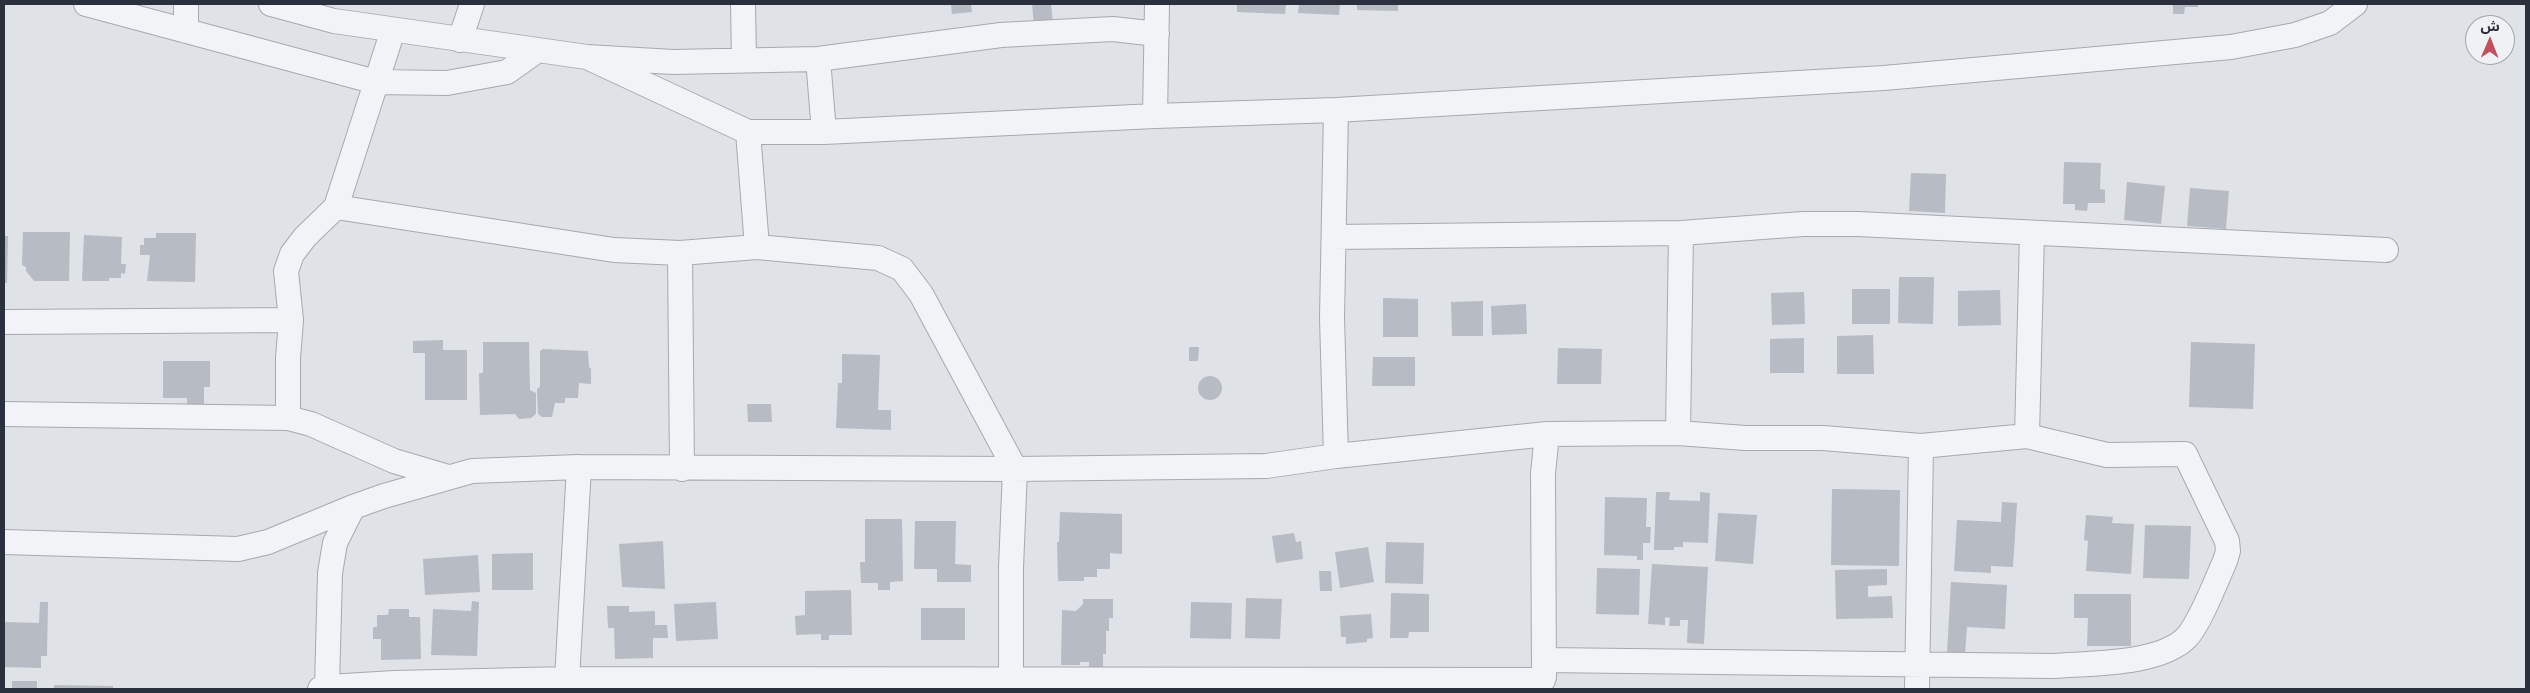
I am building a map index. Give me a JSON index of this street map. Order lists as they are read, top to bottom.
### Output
{
  "north": "top"
}
